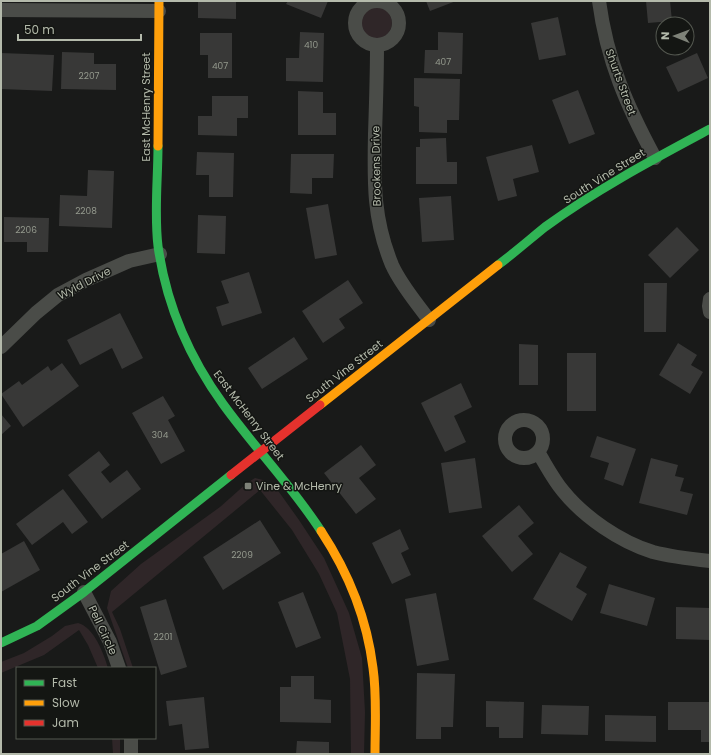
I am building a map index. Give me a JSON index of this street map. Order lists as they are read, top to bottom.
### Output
{
  "streets": {
    "street": [
      "Shurts Street",
      "East McHenry Street",
      "Brookens Drive",
      "South Vine Street",
      "Wyld Drive",
      "Pell Circle"
    ]
  },
  "crossings": [
    ["Shurts Street", "South Vine Street"],
    ["East McHenry Street", "South Vine Street"],
    ["East McHenry Street", "Wyld Drive"],
    ["Brookens Drive", "South Vine Street"],
    ["South Vine Street", "Pell Circle"]
  ],
  "places": {
    "transit": ["Vine & McHenry"]
  },
  "house_numbers": [
    "410",
    "407",
    "407",
    "2207",
    "2208",
    "2206",
    "304",
    "2209",
    "2201"
  ],
  "legend": ["Fast", "Slow", "Jam"],
  "scale_bar": "50 m",
  "north": "left"
}
